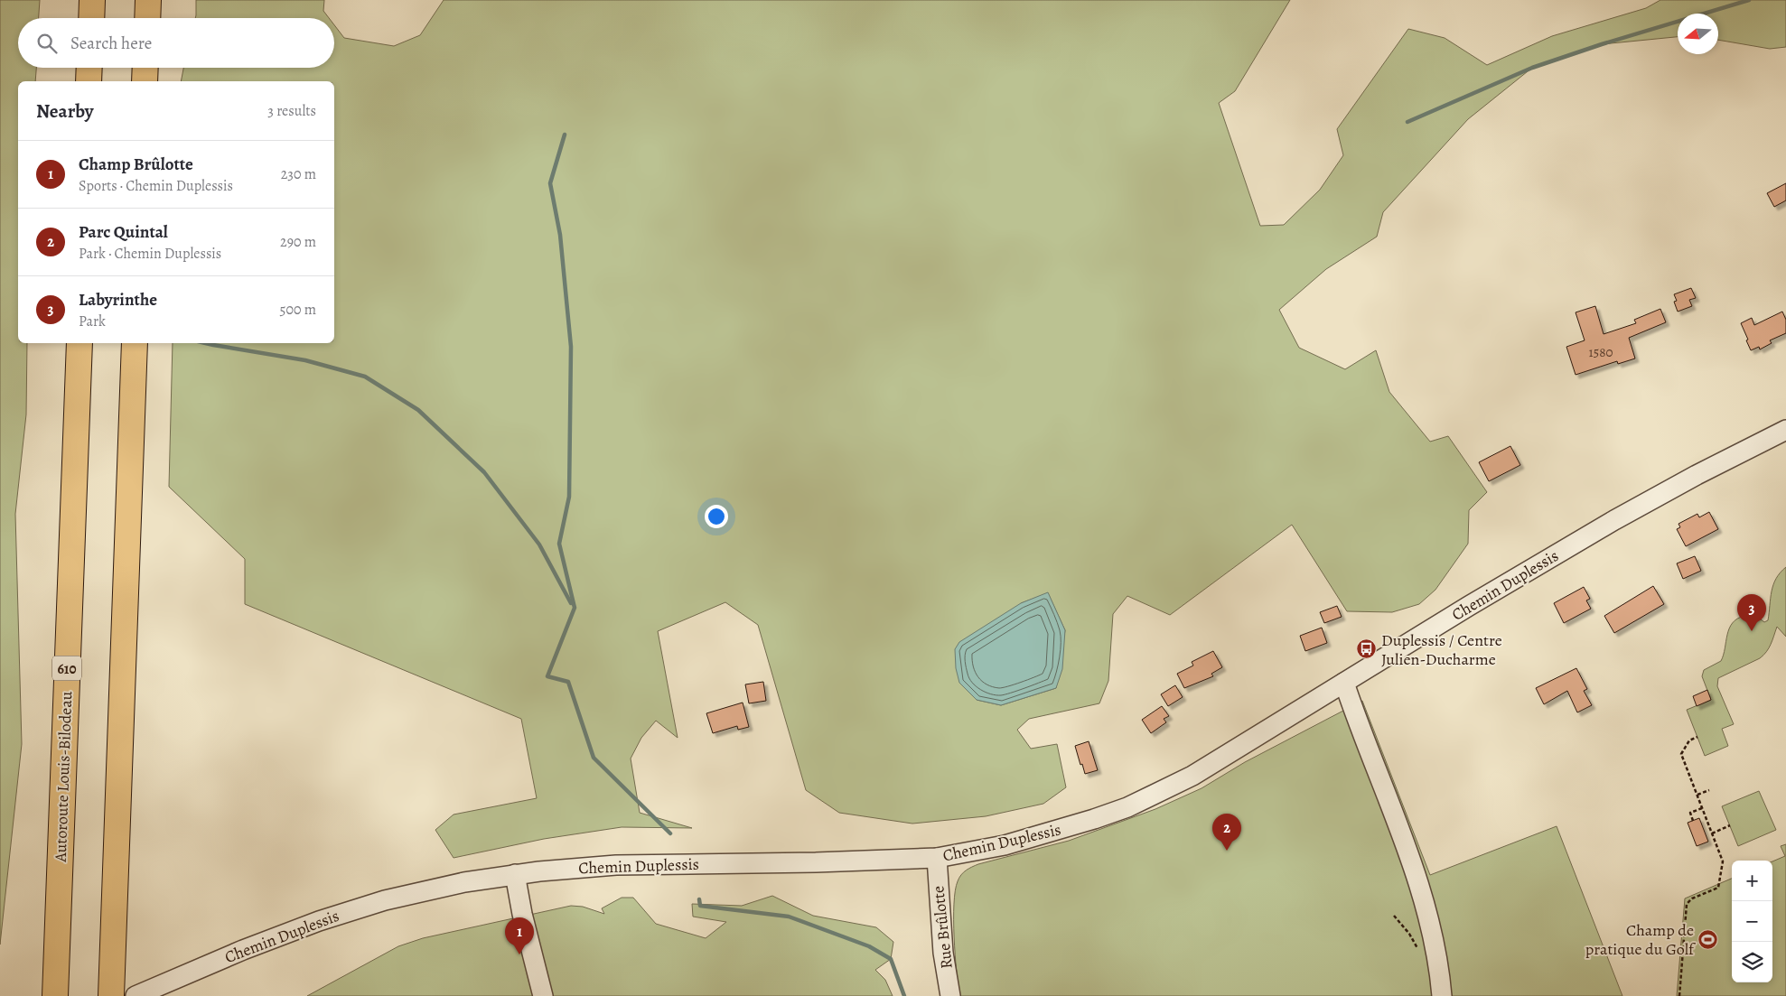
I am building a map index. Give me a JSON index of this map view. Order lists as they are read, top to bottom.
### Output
{
  "streets": {
    "highway": ["610", "Autoroute Louis-Bilodeau"],
    "street": ["Chemin Duplessis", "Rue Brûlotte"]
  },
  "crossings": [
    ["Chemin Duplessis", "Rue Brûlotte"]
  ],
  "places": {
    "bus stop": ["Duplessis / Centre Julien-Ducharme"],
    "sports": ["Champ de pratique du Golf"]
  },
  "house_numbers": ["1580"],
  "north": "left",
  "page": {
    "search": "Search here",
    "heading": ["Nearby", "3 results"],
    "list": [
      {
        "mark": "1",
        "name": "Champ Brûlotte",
        "note": "Sports · Chemin Duplessis",
        "value": "230 m"
      },
      {
        "mark": "2",
        "name": "Parc Quintal",
        "note": "Park · Chemin Duplessis",
        "value": "290 m"
      },
      {
        "mark": "3",
        "name": "Labyrinthe",
        "note": "Park",
        "value": "500 m"
      }
    ],
    "pins": ["3", "2", "1"],
    "map_buttons": ["+", "−"]
  }
}
